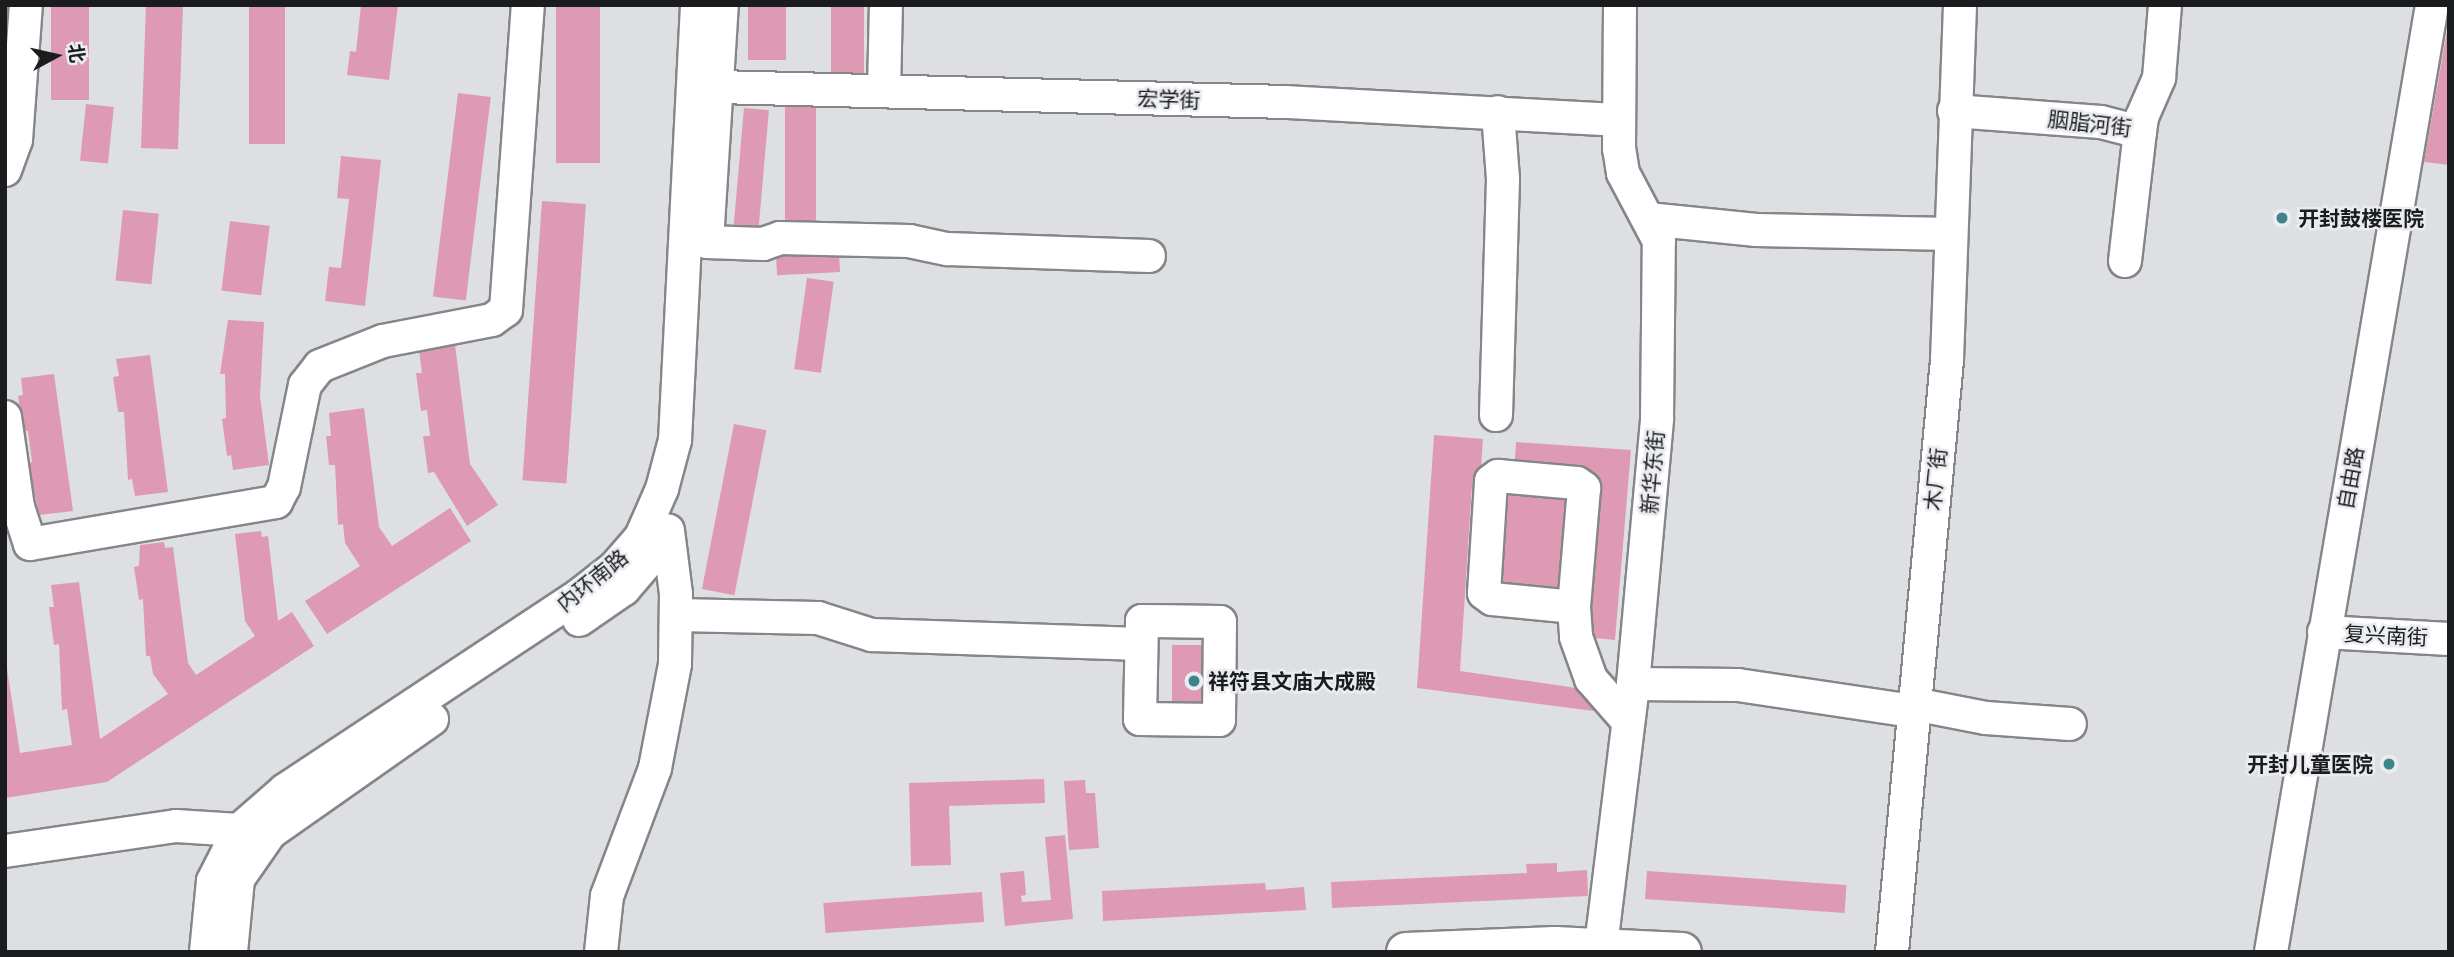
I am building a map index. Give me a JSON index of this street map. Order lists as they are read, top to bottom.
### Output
{
  "streets": {
    "street": [
      "宏学街",
      "胭脂河街",
      "新华东街",
      "自由路",
      "木厂街",
      "内环南路",
      "复兴南街"
    ]
  },
  "crossings": [
    ["宏学街", "新华东街"],
    ["宏学街", "内环南路"],
    ["胭脂河街", "木厂街"],
    ["自由路", "复兴南街"]
  ],
  "places": ["开封鼓楼医院", "祥符县文庙大成殿", "开封儿童医院"],
  "north": "right"
}
